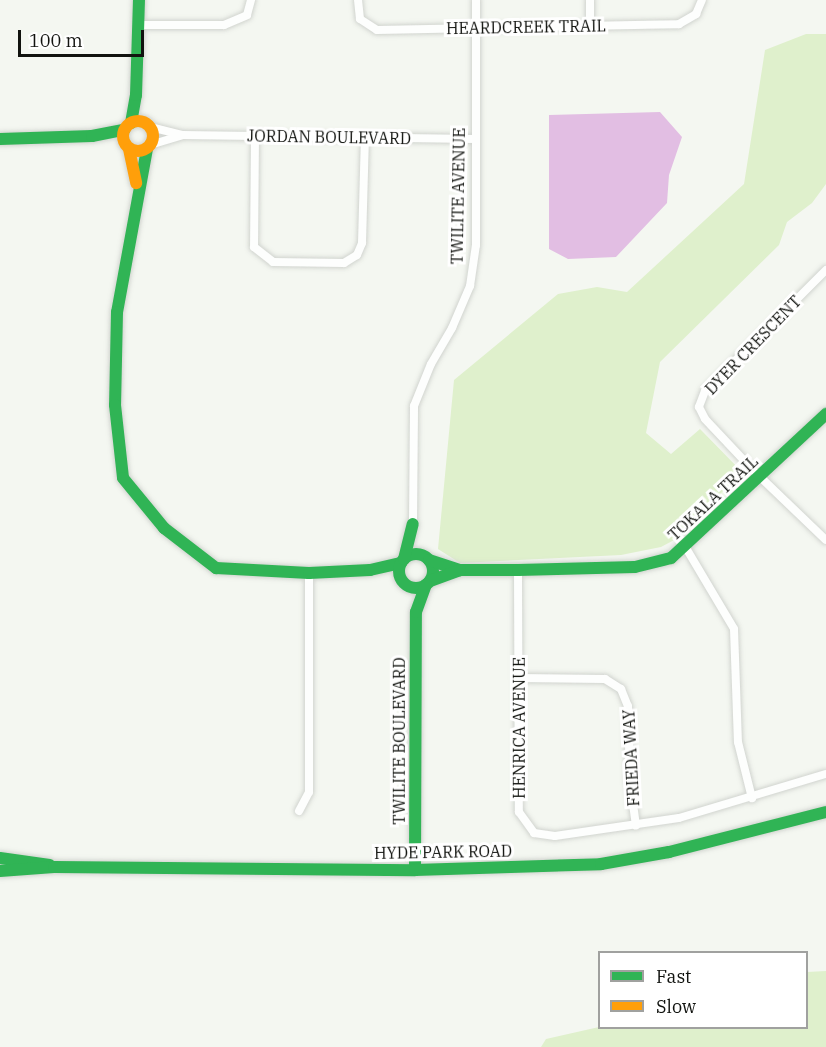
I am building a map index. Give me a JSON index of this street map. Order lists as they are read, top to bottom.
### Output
{
  "streets": {
    "street": [
      "HEARDCREEK TRAIL",
      "JORDAN BOULEVARD",
      "TWILITE AVENUE",
      "DYER CRESCENT",
      "TOKALA TRAIL",
      "HENRICA AVENUE",
      "TWILITE BOULEVARD",
      "FRIEDA WAY",
      "HYDE PARK ROAD"
    ]
  },
  "crossings": [
    ["HEARDCREEK TRAIL", "TWILITE AVENUE"],
    ["JORDAN BOULEVARD", "TWILITE AVENUE"],
    ["TWILITE AVENUE", "TOKALA TRAIL"],
    ["TWILITE AVENUE", "TWILITE BOULEVARD"],
    ["DYER CRESCENT", "TOKALA TRAIL"],
    ["TOKALA TRAIL", "HENRICA AVENUE"],
    ["TOKALA TRAIL", "TWILITE BOULEVARD"],
    ["HENRICA AVENUE", "FRIEDA WAY"],
    ["TWILITE BOULEVARD", "HYDE PARK ROAD"]
  ],
  "legend": ["Fast", "Slow"],
  "scale_bar": "100 m"
}
